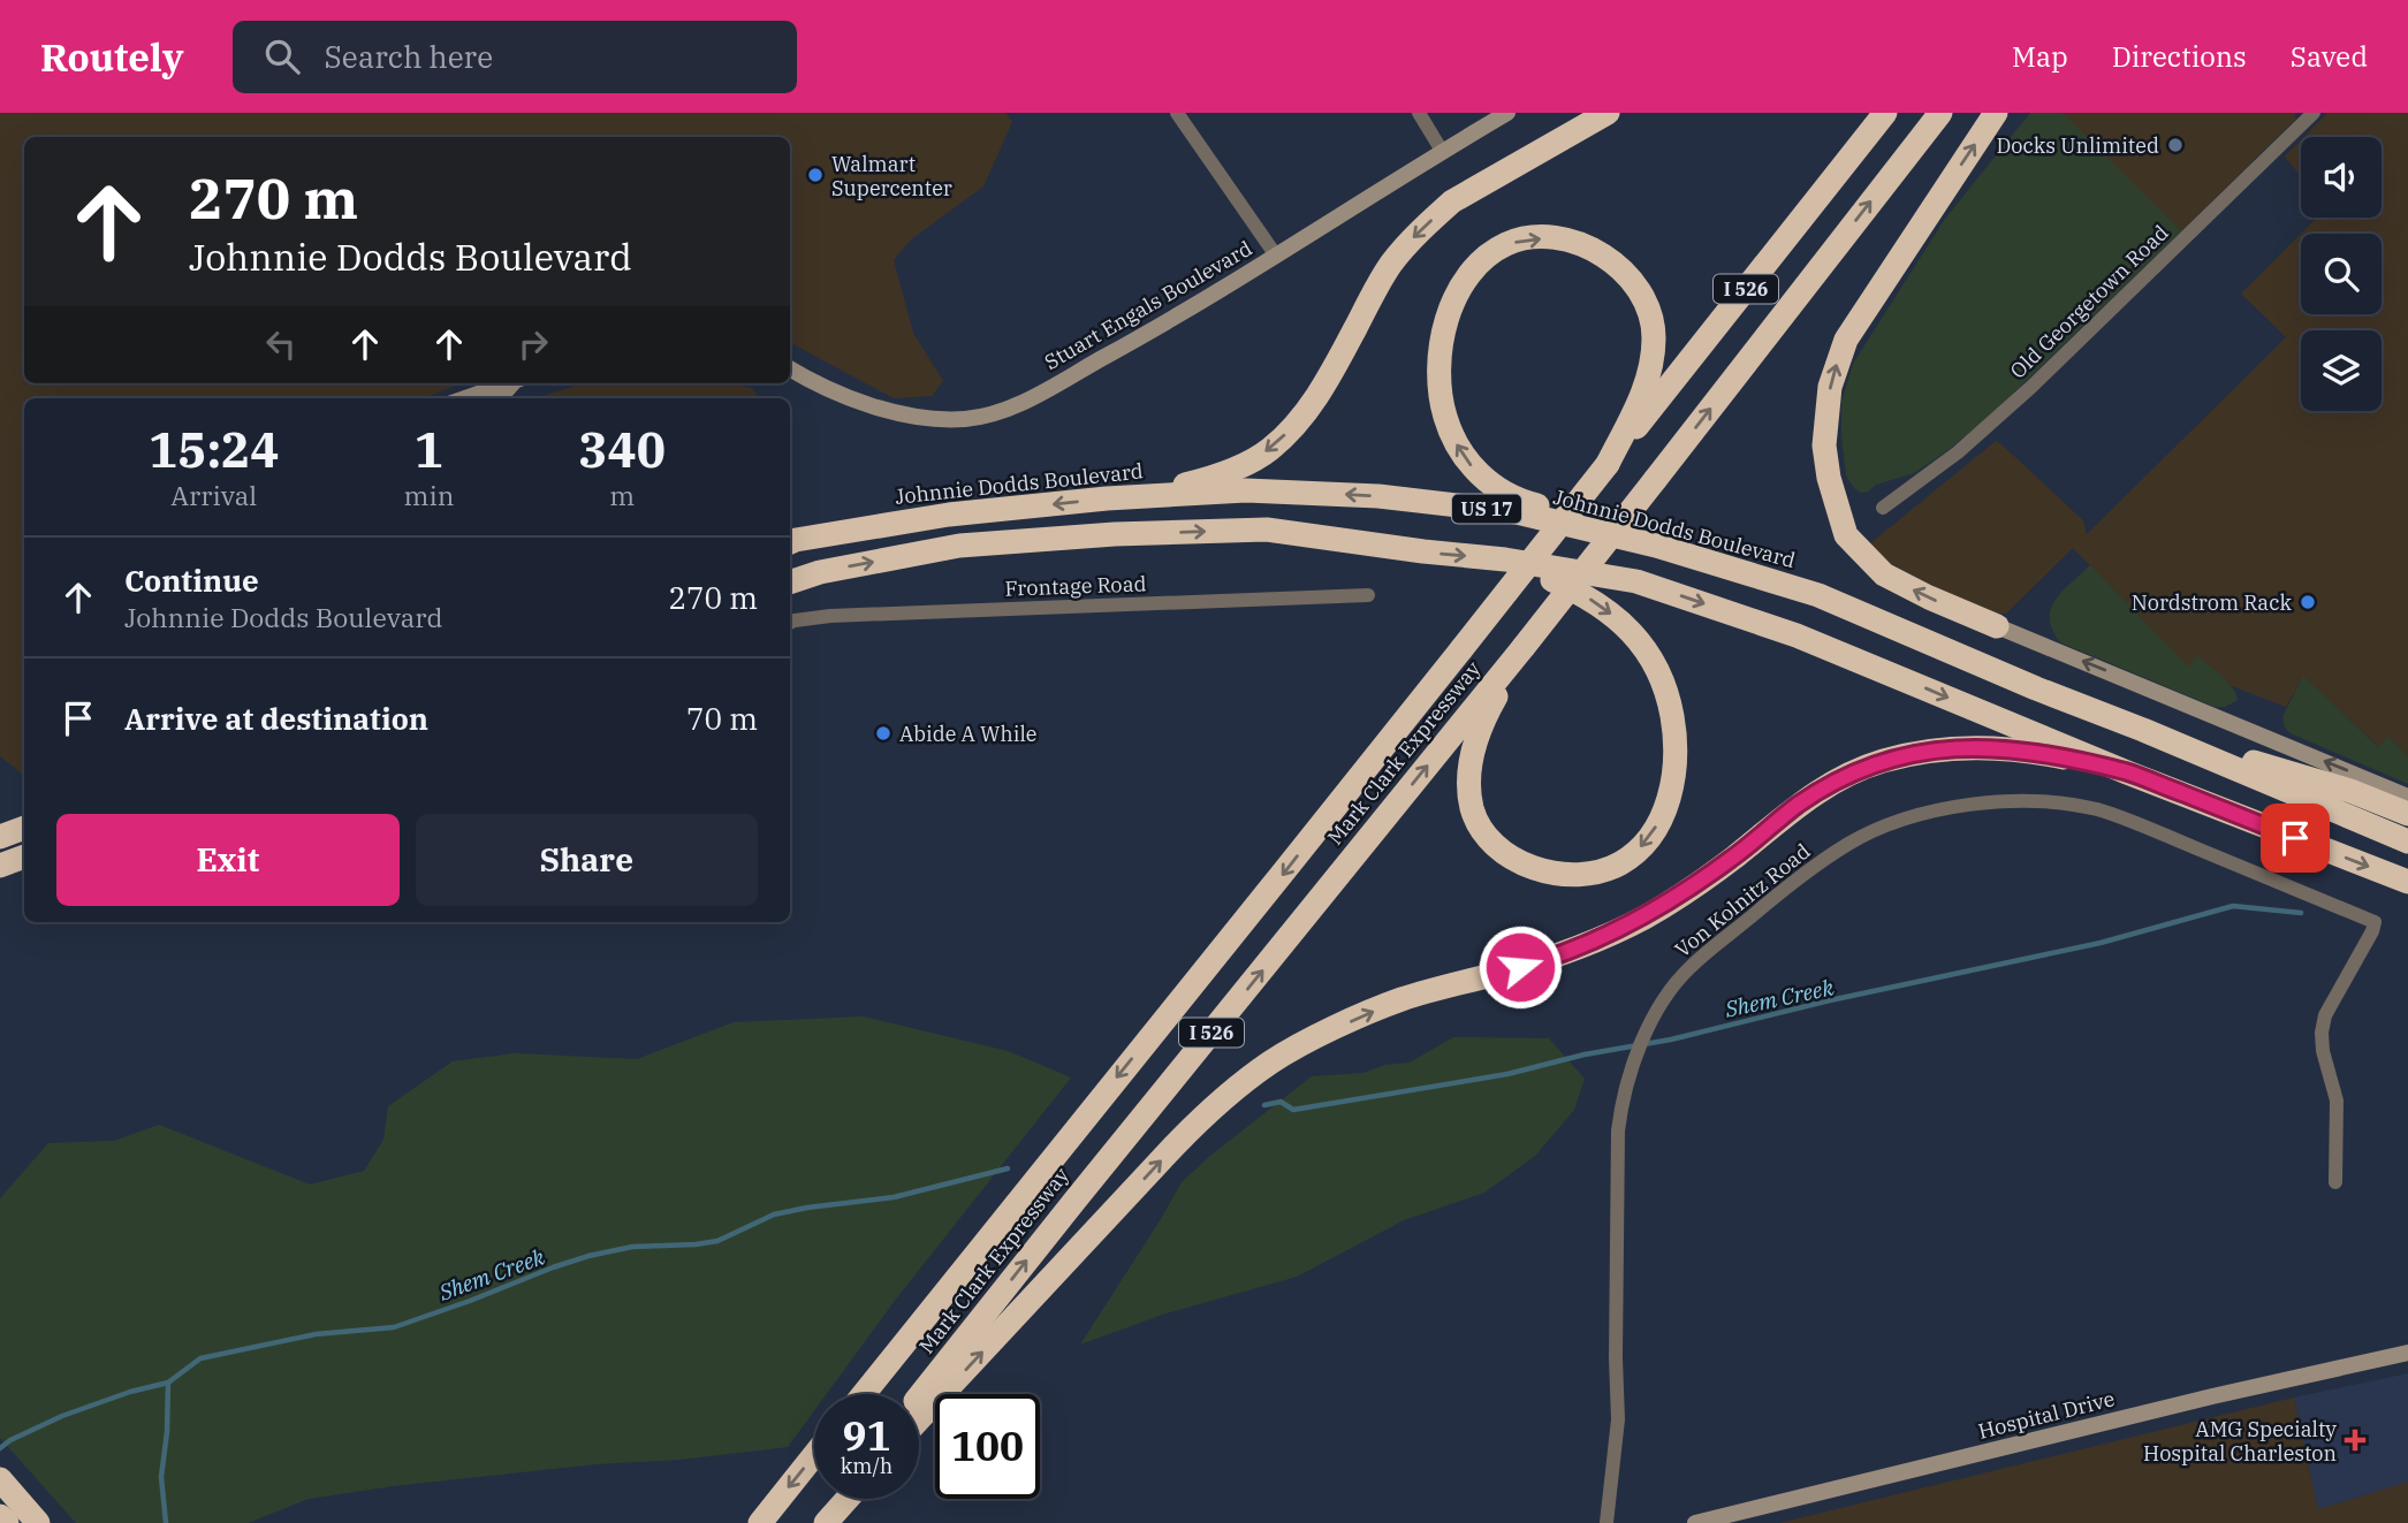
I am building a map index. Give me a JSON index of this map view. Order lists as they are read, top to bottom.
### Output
{
  "streets": {
    "highway": [
      "I 526",
      "Johnnie Dodds Boulevard",
      "US 17",
      "Mark Clark Expressway"
    ],
    "street": [
      "Old Georgetown Road",
      "Stuart Engals Boulevard",
      "Frontage Road",
      "Von Kolnitz Road",
      "Hospital Drive"
    ]
  },
  "water": ["Shem Creek"],
  "places": {
    "other": [
      "Docks Unlimited",
      "Walmart Supercenter",
      "Nordstrom Rack",
      "Abide A While"
    ],
    "health": ["AMG Specialty Hospital Charleston"]
  },
  "page": {
    "header": "Routely",
    "search": "Search here",
    "nav": ["Map", "Directions", "Saved"],
    "turn": ["270 m", "Johnnie Dodds Boulevard"],
    "eta": [
      "15:24",
      "Arrival",
      "1",
      "min",
      "340",
      "m"
    ],
    "list": [
      {
        "name": "Continue",
        "note": "Johnnie Dodds Boulevard",
        "value": "270 m"
      },
      {
        "name": "Arrive at destination",
        "value": "70 m"
      }
    ],
    "buttons": ["Exit", "Share"],
    "speed": "91 km/h",
    "limit": "100"
  }
}
